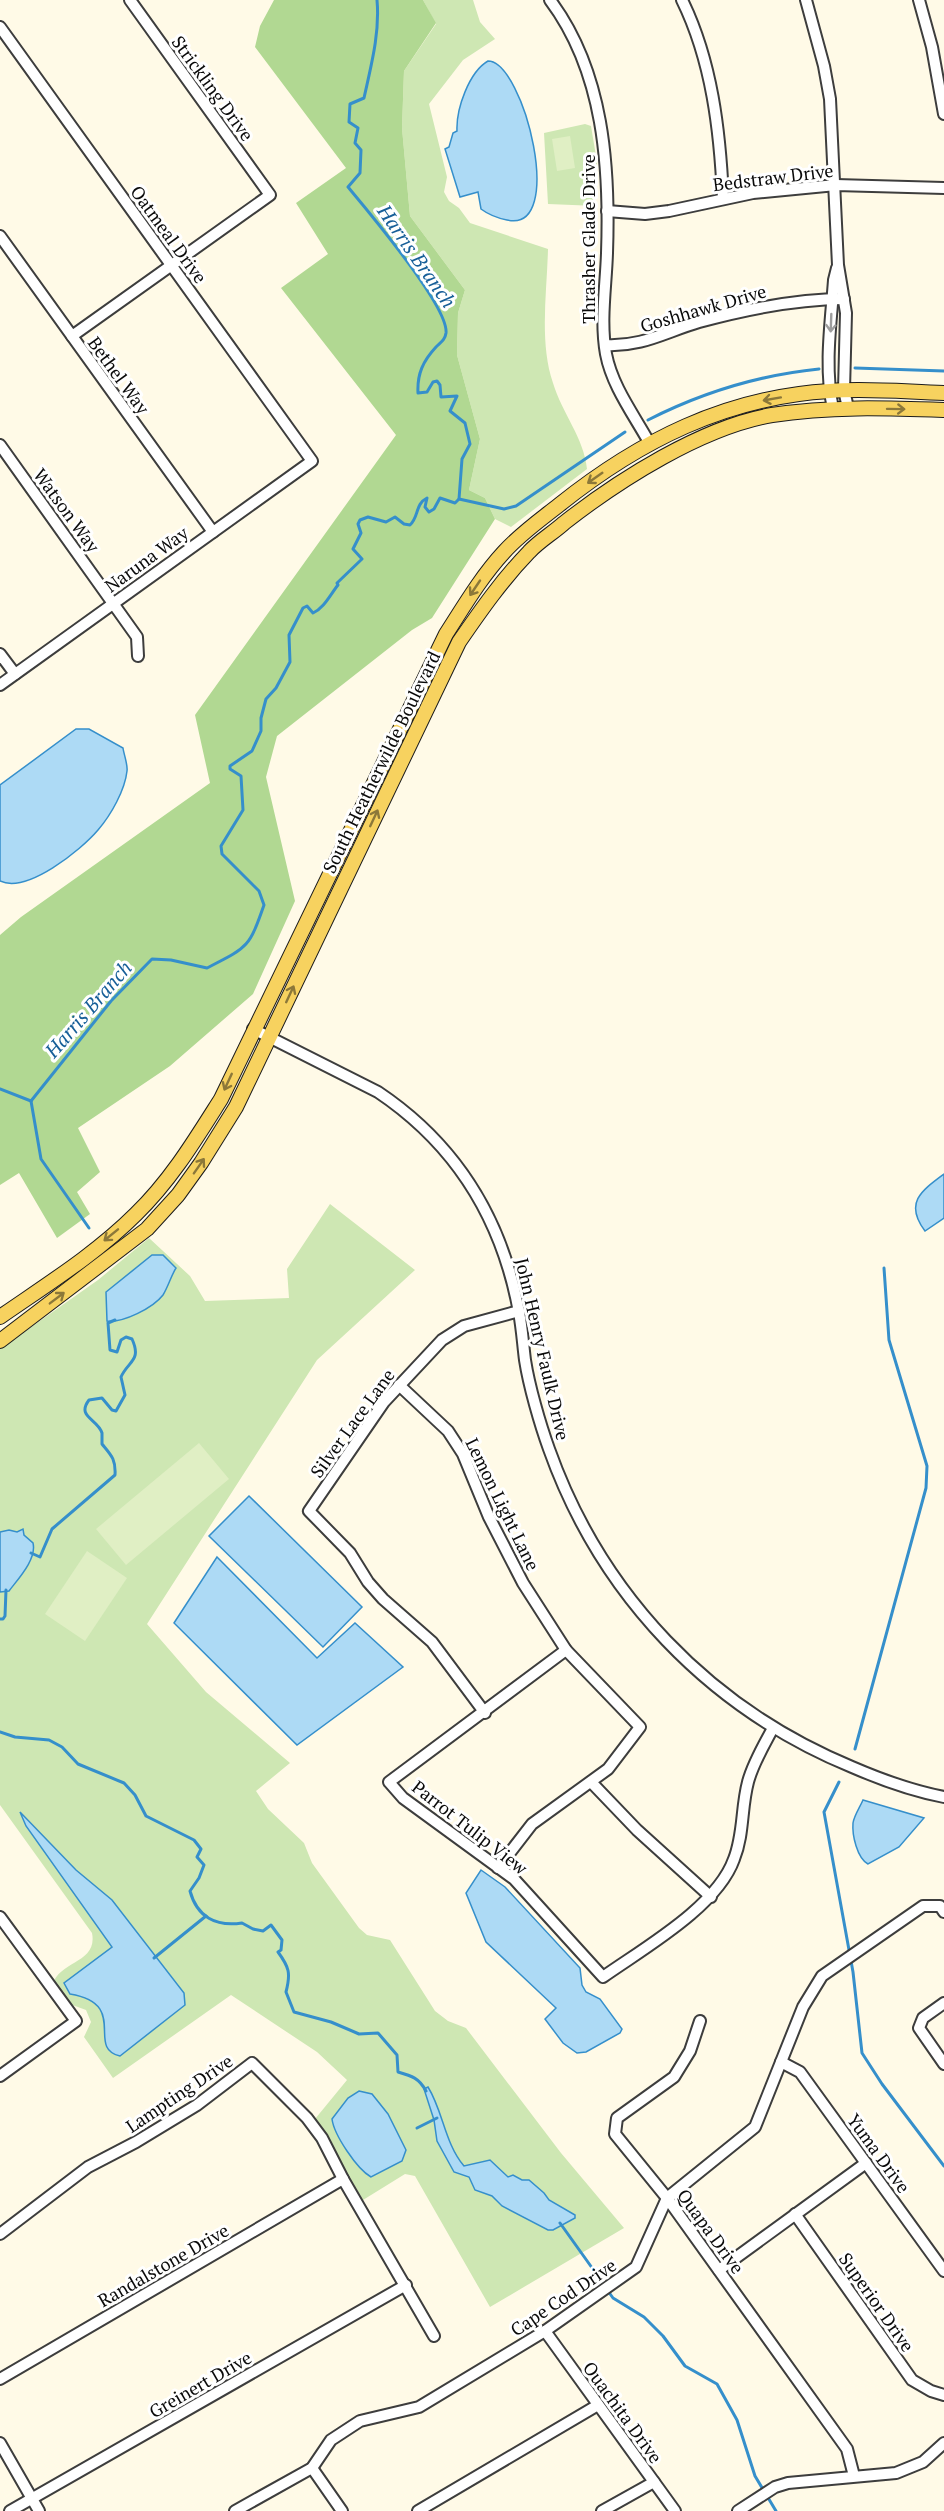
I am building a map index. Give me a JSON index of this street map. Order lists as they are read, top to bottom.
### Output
{
  "streets": {
    "main road": ["South Heatherwilde Boulevard"],
    "street": [
      "Strickling Drive",
      "Bedstraw Drive",
      "Oatmeal Drive",
      "Thrasher Glade Drive",
      "Goshhawk Drive",
      "Bethel Way",
      "Watson Way",
      "Naruna Way",
      "John Henry Faulk Drive",
      "Silver Lace Lane",
      "Lemon Light Lane",
      "Parrot Tulip View",
      "Lampting Drive",
      "Yuma Drive",
      "Quapa Drive",
      "Randalstone Drive",
      "Cape Cod Drive",
      "Superior Drive",
      "Greinert Drive",
      "Ouachita Drive"
    ]
  },
  "crossings": [
    ["Strickling Drive", "Oatmeal Drive"],
    ["Bedstraw Drive", "Thrasher Glade Drive"],
    ["Oatmeal Drive", "Naruna Way"],
    ["Thrasher Glade Drive", "Goshhawk Drive"],
    ["Thrasher Glade Drive", "South Heatherwilde Boulevard"],
    ["Bethel Way", "Naruna Way"],
    ["Watson Way", "Naruna Way"],
    ["South Heatherwilde Boulevard", "John Henry Faulk Drive"],
    ["John Henry Faulk Drive", "Silver Lace Lane"],
    ["Silver Lace Lane", "Lemon Light Lane"],
    ["Silver Lace Lane", "Parrot Tulip View"],
    ["Lampting Drive", "Randalstone Drive"],
    ["Lampting Drive", "Greinert Drive"],
    ["Yuma Drive", "Cape Cod Drive"],
    ["Quapa Drive", "Cape Cod Drive"],
    ["Cape Cod Drive", "Ouachita Drive"]
  ],
  "water": ["Harris Branch"]
}
